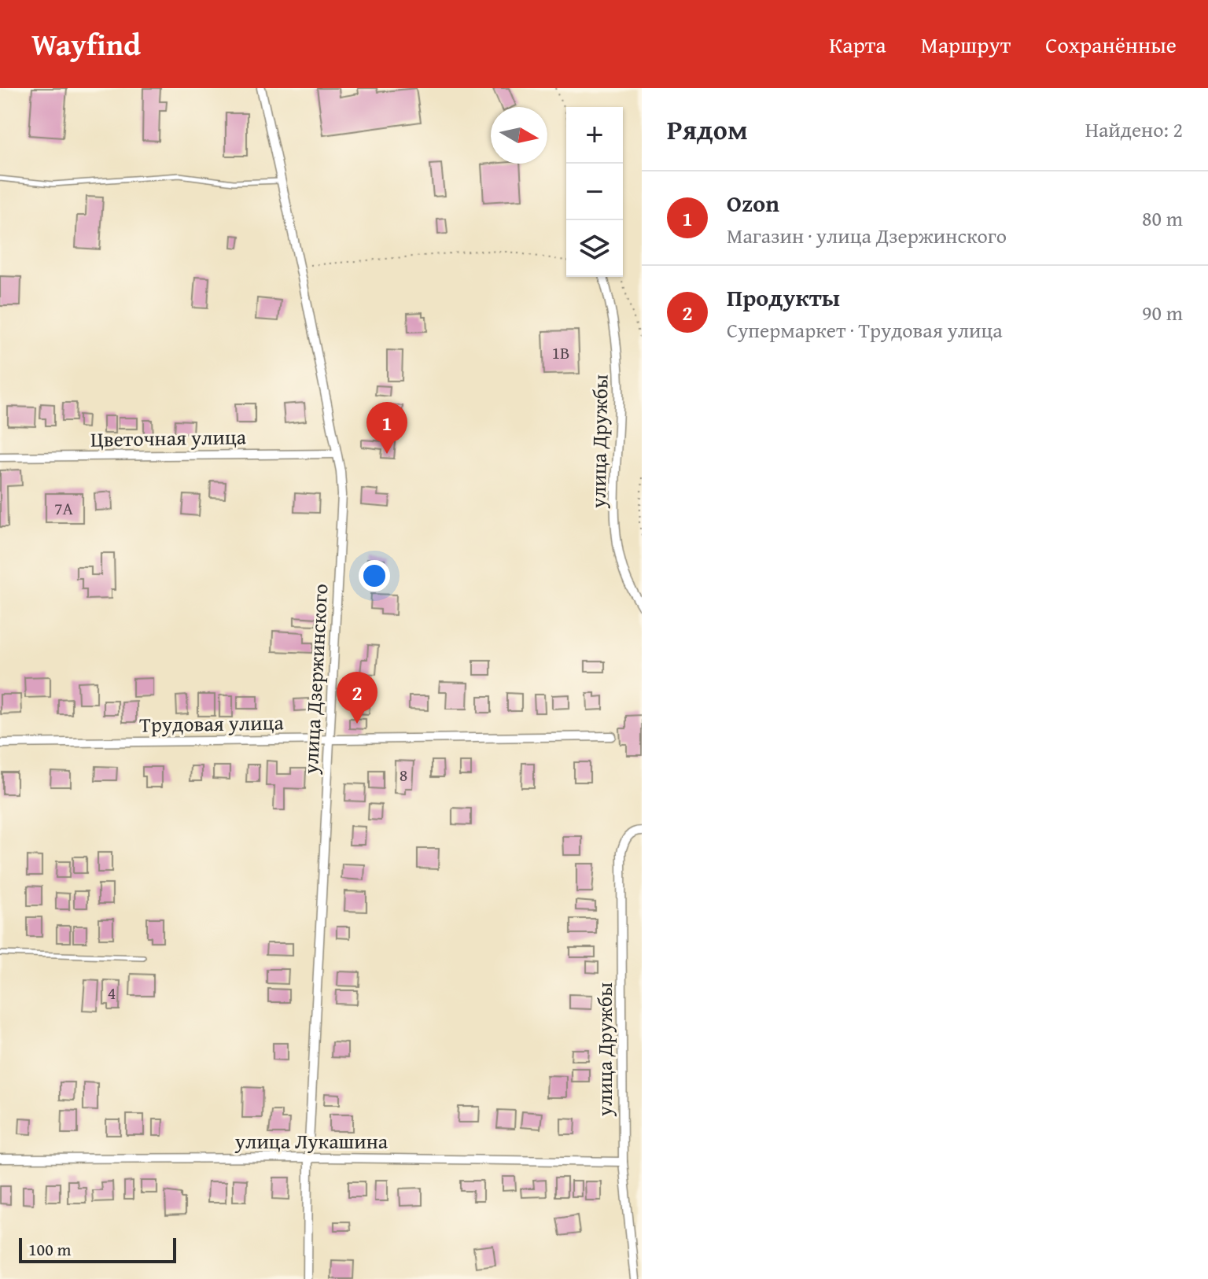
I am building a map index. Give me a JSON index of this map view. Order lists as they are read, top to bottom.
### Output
{
  "streets": {
    "street": [
      "Цветочная улица",
      "улица Дружбы",
      "улица Дзержинского",
      "Трудовая улица",
      "улица Лукашина"
    ]
  },
  "crossings": [
    ["Цветочная улица", "улица Дзержинского"],
    ["улица Дружбы", "улица Лукашина"],
    ["улица Дзержинского", "Трудовая улица"],
    ["улица Дзержинского", "улица Лукашина"]
  ],
  "house_numbers": [
    "1В",
    "7А",
    "8",
    "4"
  ],
  "scale_bar": "100 m",
  "north": "right",
  "page": {
    "header": "Wayfind",
    "nav": ["Карта", "Маршрут", "Сохранённые"],
    "heading": ["Рядом", "Найдено: 2"],
    "map_buttons": ["+", "−"],
    "list": [
      {
        "mark": "1",
        "name": "Ozon",
        "note": "Магазин · улица Дзержинского",
        "value": "80 m"
      },
      {
        "mark": "2",
        "name": "Продукты",
        "note": "Супермаркет · Трудовая улица",
        "value": "90 m"
      }
    ],
    "pins": ["1", "2"],
    "scale": "100 m"
  }
}
